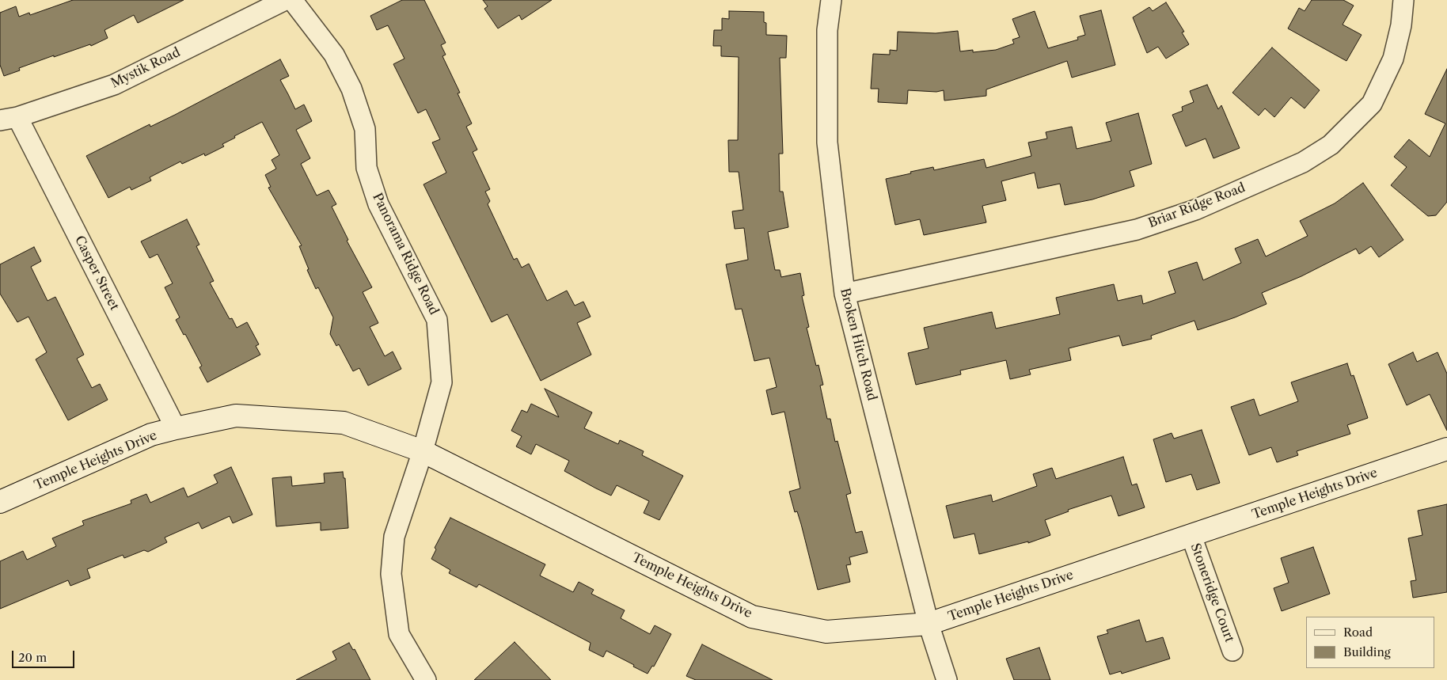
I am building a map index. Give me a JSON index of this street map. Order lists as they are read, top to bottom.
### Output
{
  "streets": {
    "street": [
      "Mystik Road",
      "Briar Ridge Road",
      "Panorama Ridge Road",
      "Casper Street",
      "Broken Hitch Road",
      "Temple Heights Drive",
      "Stoneridge Court"
    ]
  },
  "crossings": [
    ["Mystik Road", "Casper Street"],
    ["Briar Ridge Road", "Broken Hitch Road"],
    ["Panorama Ridge Road", "Temple Heights Drive"],
    ["Casper Street", "Temple Heights Drive"],
    ["Broken Hitch Road", "Temple Heights Drive"],
    ["Temple Heights Drive", "Stoneridge Court"]
  ],
  "legend": ["Road", "Building"],
  "scale_bar": "20 m"
}
